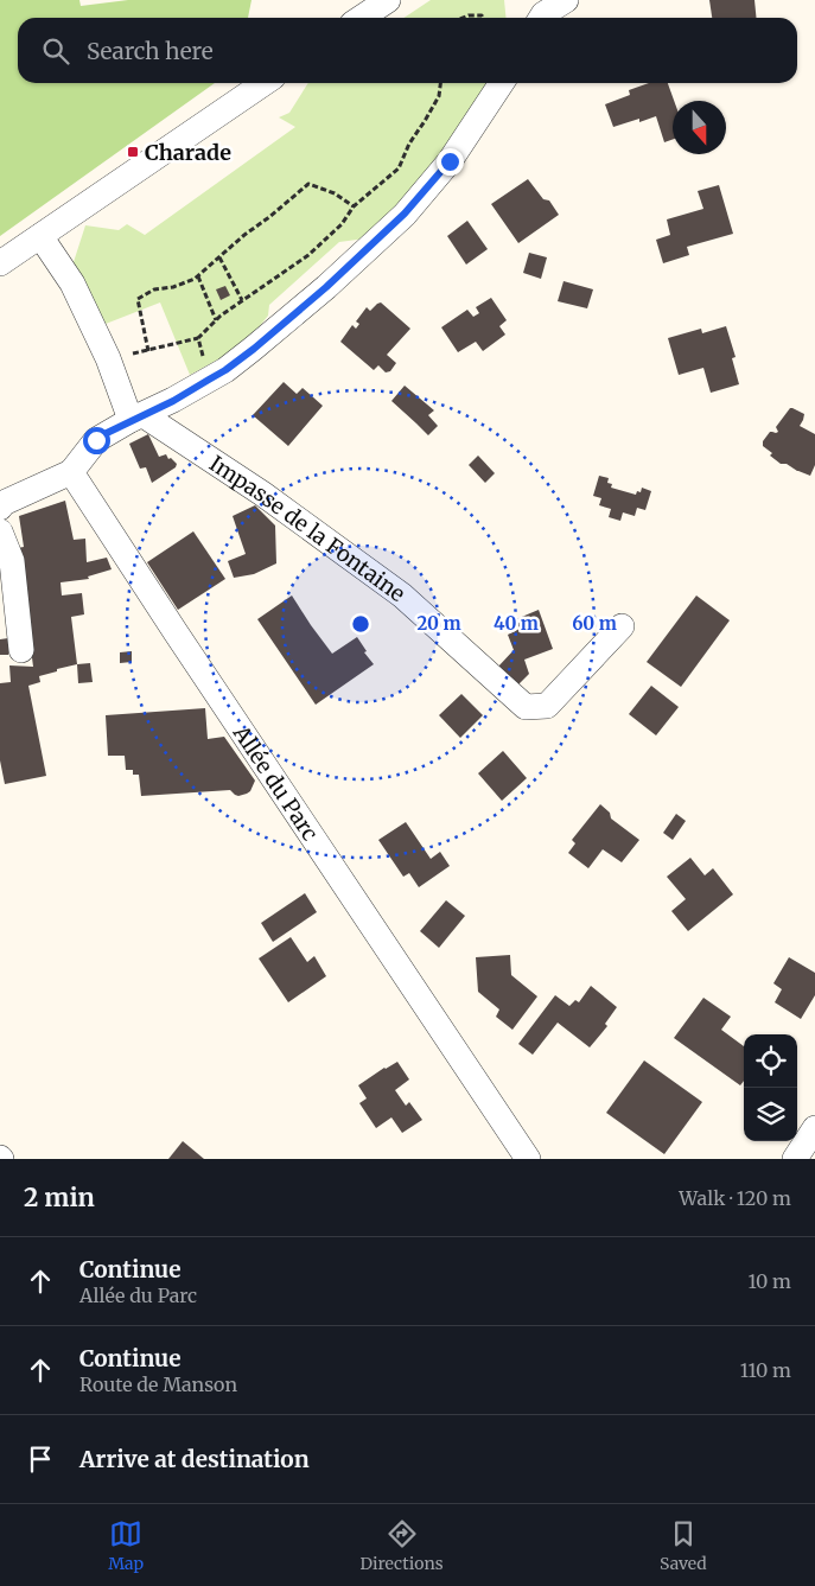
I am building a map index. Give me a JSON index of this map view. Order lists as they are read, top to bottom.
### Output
{
  "streets": {
    "street": ["Impasse de la Fontaine", "Allée du Parc"]
  },
  "places": {
    "transit": ["Charade"]
  },
  "north": "bottom",
  "page": {
    "search": "Search here",
    "heading": ["2 min", "Walk · 120 m"],
    "list": [
      ["Continue", "Allée du Parc", "10 m"],
      ["Continue", "Route de Manson", "110 m"],
      "Arrive at destination"
    ],
    "nav": ["Map", "Directions", "Saved"]
  },
  "rings": ["20 m", "40 m", "60 m"]
}
